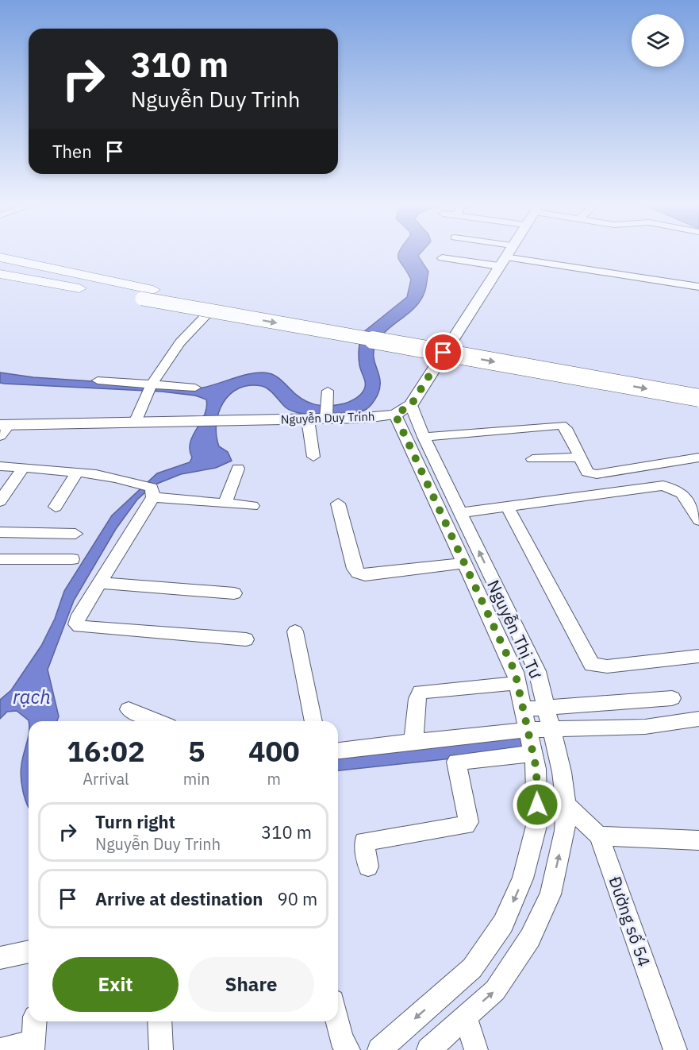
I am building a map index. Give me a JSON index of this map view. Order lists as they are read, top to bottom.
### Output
{
  "streets": {
    "main road": ["Nguyễn Duy Trinh"],
    "street": ["Nguyễn Thị Tư", "Đường số 54"]
  },
  "crossings": [
    ["Nguyễn Duy Trinh", "Nguyễn Thị Tư"],
    ["Nguyễn Thị Tư", "Đường số 54"]
  ],
  "water": ["rạch"],
  "page": {
    "turn": ["310 m", "Nguyễn Duy Trinh"],
    "then": "Then",
    "eta": [
      "16:02",
      "Arrival",
      "5",
      "min",
      "400",
      "m"
    ],
    "list": [
      {
        "name": "Turn right",
        "note": "Nguyễn Duy Trinh",
        "value": "310 m"
      },
      {
        "name": "Arrive at destination",
        "value": "90 m"
      }
    ],
    "buttons": ["Exit", "Share"]
  }
}
